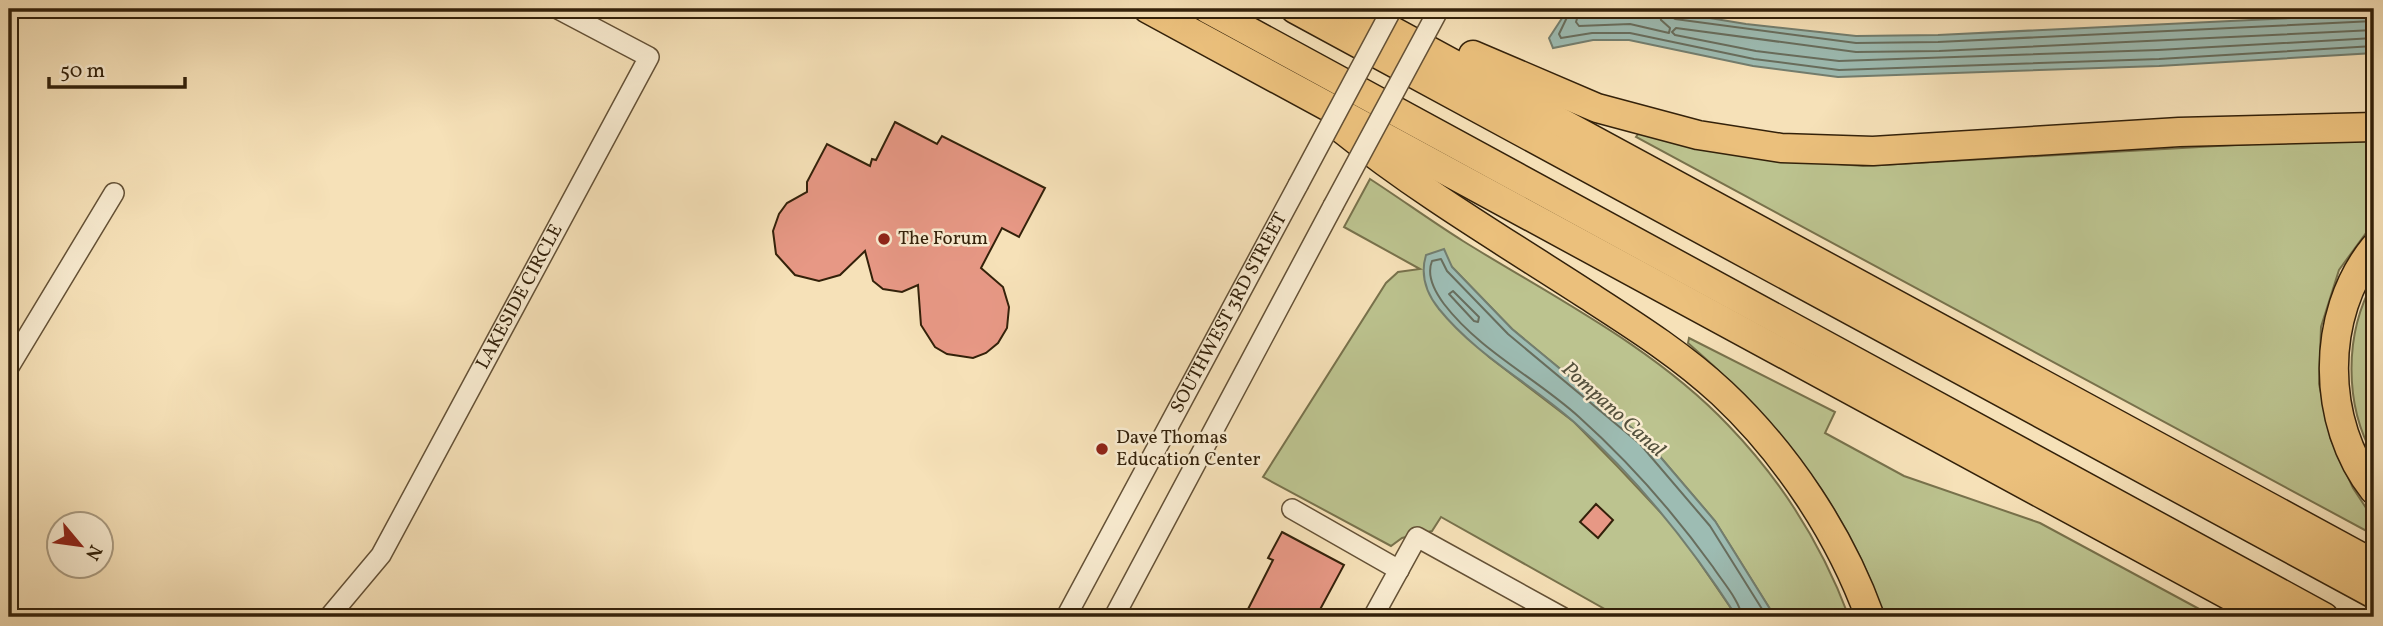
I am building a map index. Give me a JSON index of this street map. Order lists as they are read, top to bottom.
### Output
{
  "streets": {
    "street": ["LAKESIDE CIRCLE", "SOUTHWEST 3RD STREET"]
  },
  "water": ["Pompano Canal"],
  "places": ["The Forum", "Dave Thomas Education Center"],
  "scale_bar": "50 m",
  "north": "bottom right"
}
